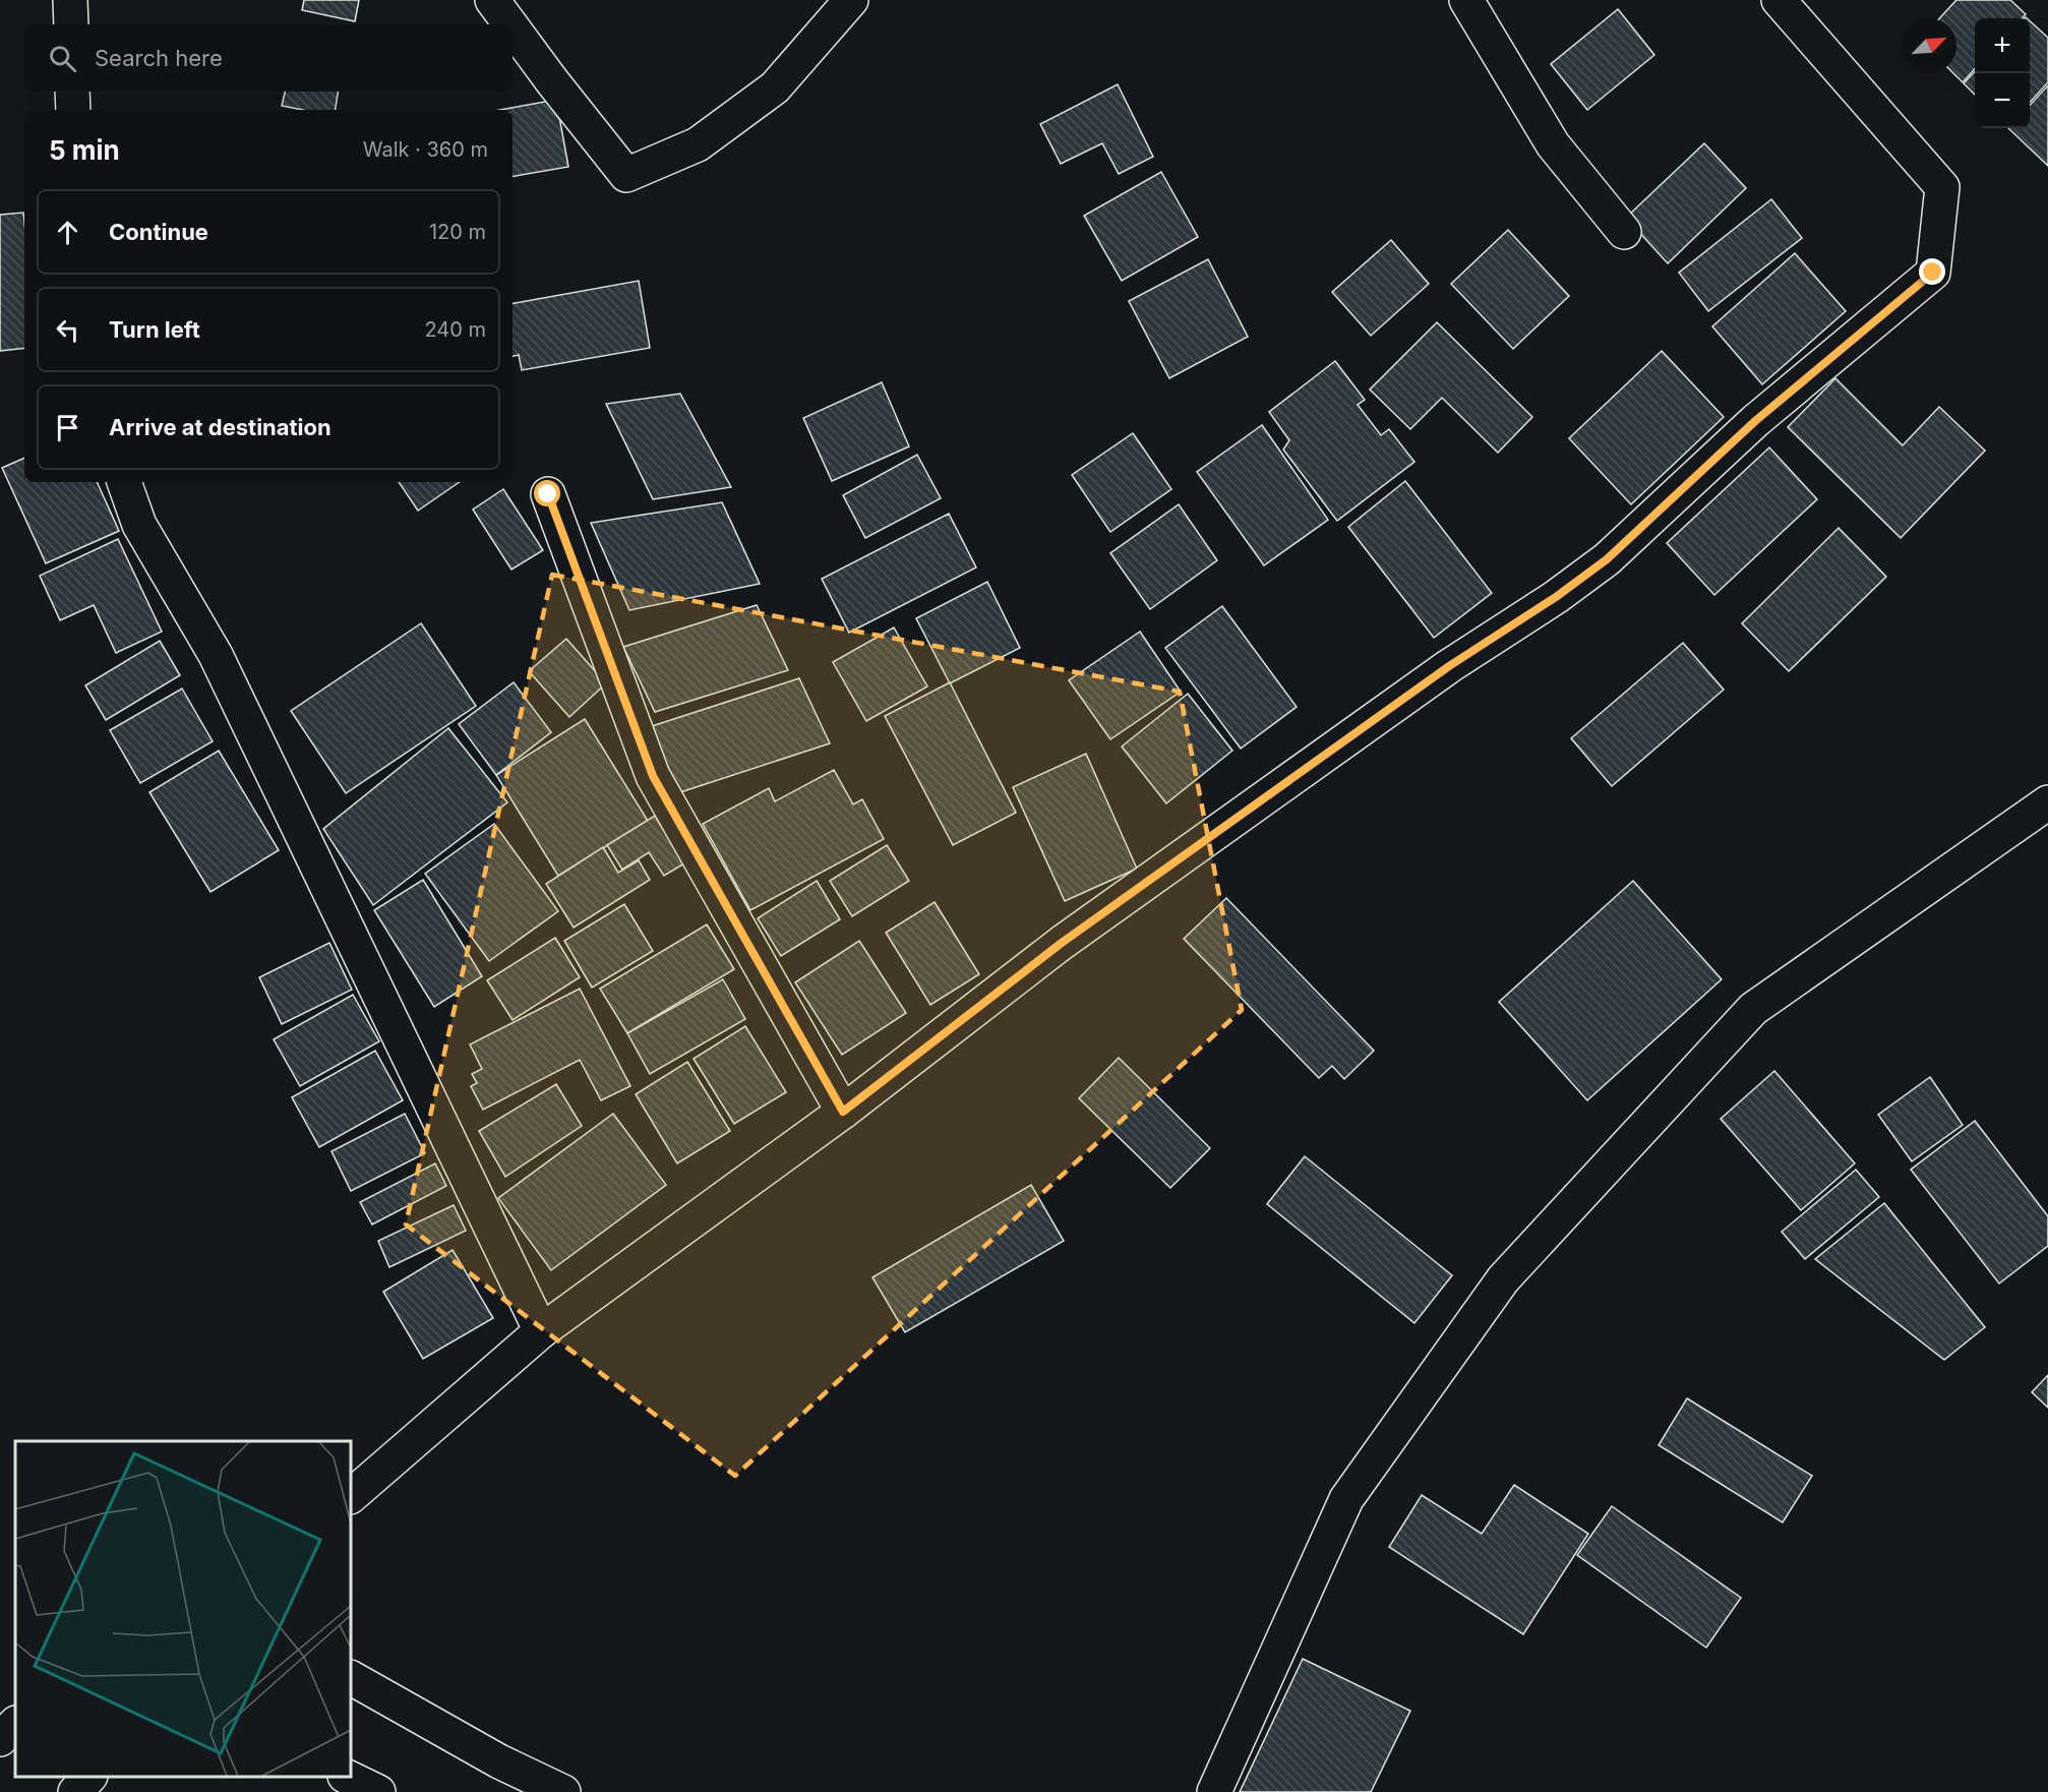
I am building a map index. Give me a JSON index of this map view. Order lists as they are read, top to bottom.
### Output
{
  "north": "top right",
  "page": {
    "map_buttons": ["+", "−"],
    "search": "Search here",
    "heading": ["5 min", "Walk · 360 m"],
    "list": [
      ["Continue", "120 m"],
      ["Turn left", "240 m"],
      "Arrive at destination"
    ]
  }
}
